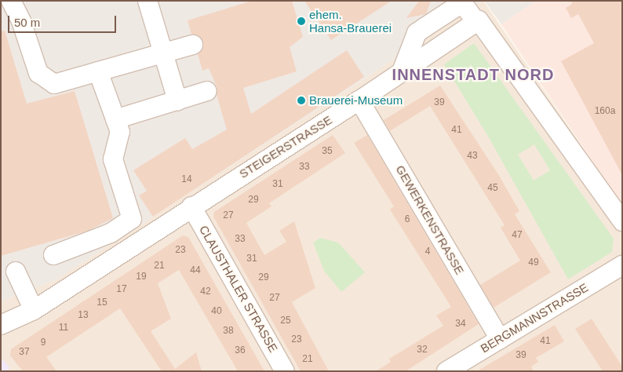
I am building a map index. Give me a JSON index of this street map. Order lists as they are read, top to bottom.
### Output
{
  "streets": {
    "street": [
      "STEIGERSTRASSE",
      "GEWERKENSTRASSE",
      "CLAUSTHALER STRASSE",
      "BERGMANNSTRASSE"
    ]
  },
  "crossings": [
    ["STEIGERSTRASSE", "GEWERKENSTRASSE"],
    ["STEIGERSTRASSE", "CLAUSTHALER STRASSE"],
    ["GEWERKENSTRASSE", "BERGMANNSTRASSE"]
  ],
  "districts": ["INNENSTADT NORD"],
  "places": ["ehem. Hansa-Brauerei", "Brauerei-Museum"],
  "house_numbers": [
    "39",
    "160a",
    "41",
    "35",
    "43",
    "33",
    "14",
    "31",
    "45",
    "29",
    "27",
    "6",
    "47",
    "33",
    "23",
    "4",
    "31",
    "49",
    "21",
    "44",
    "19",
    "29",
    "17",
    "42",
    "27",
    "15",
    "40",
    "13",
    "25",
    "34",
    "11",
    "38",
    "23",
    "41",
    "9",
    "32",
    "36",
    "37",
    "39",
    "21"
  ],
  "scale_bar": "50 m"
}
